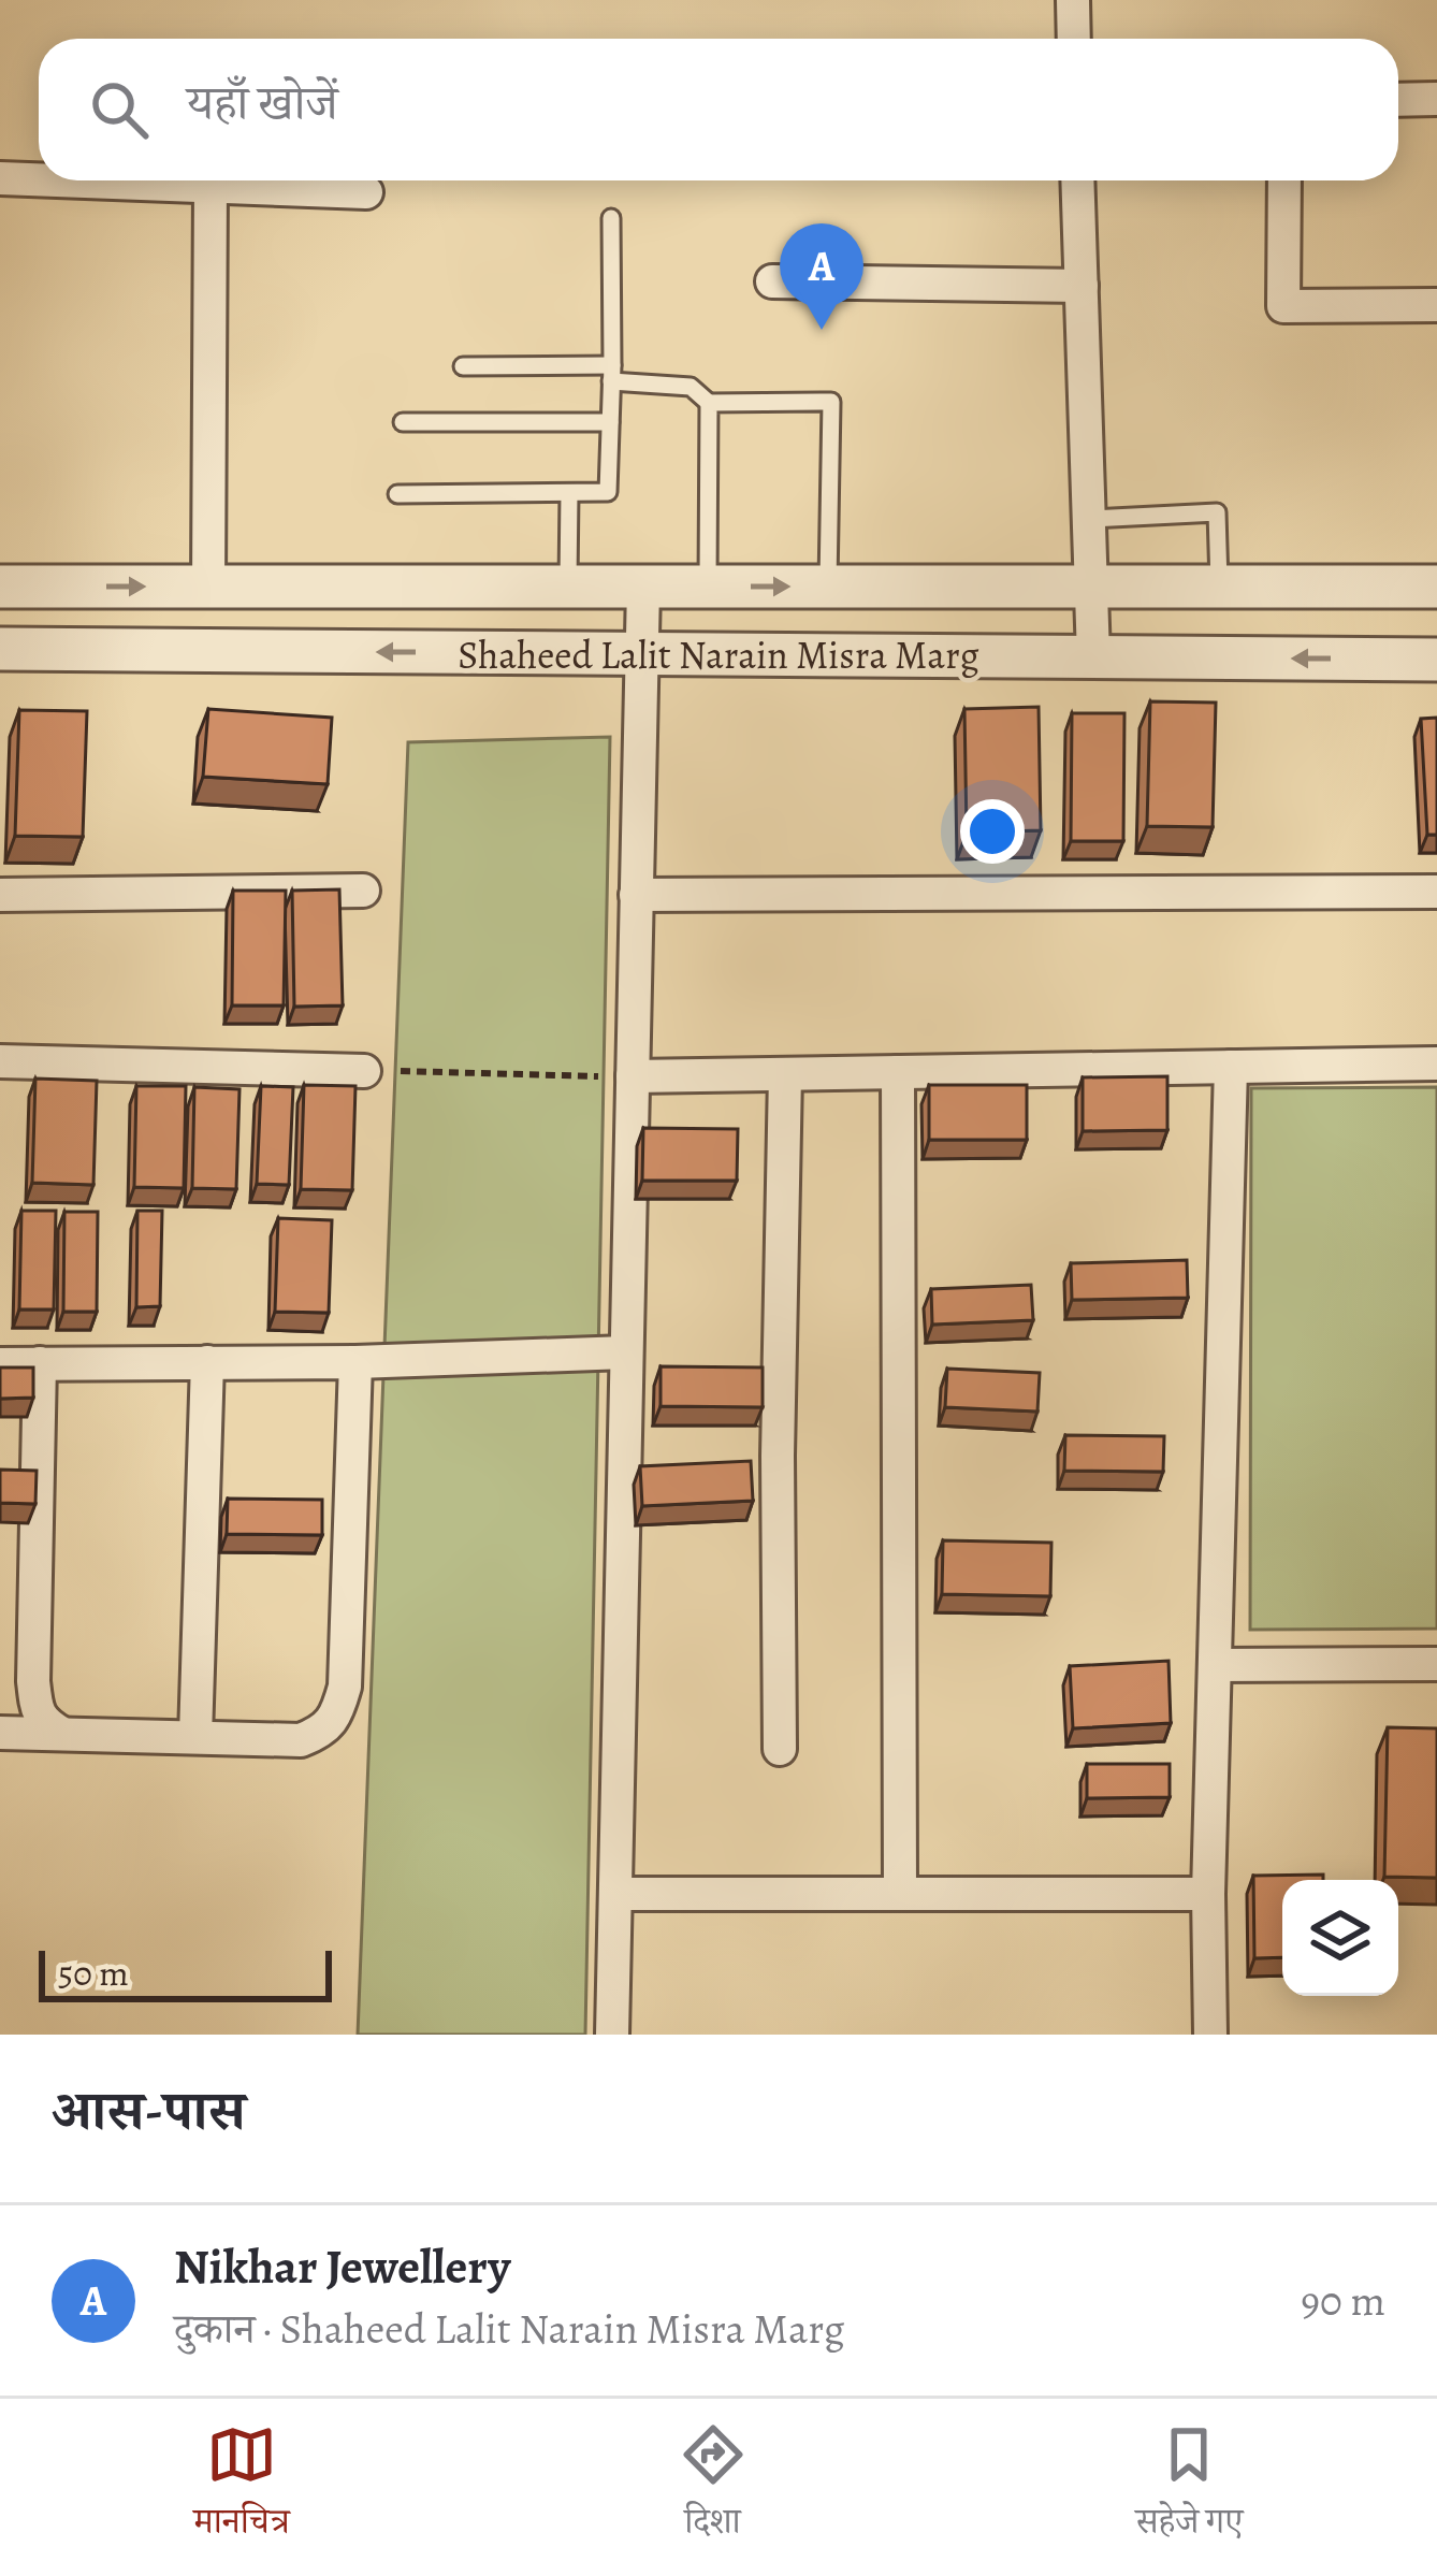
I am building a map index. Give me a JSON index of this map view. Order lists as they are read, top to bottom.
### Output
{
  "streets": {
    "street": ["Shaheed Lalit Narain Misra Marg"]
  },
  "scale_bar": "50 m",
  "page": {
    "search": "यहाँ खोजें",
    "pins": "A",
    "scale": "50 m",
    "heading": "आस-पास",
    "list": [
      {
        "mark": "A",
        "name": "Nikhar Jewellery",
        "note": "दुकान · Shaheed Lalit Narain Misra Marg",
        "value": "90 m"
      }
    ],
    "nav": ["मानचित्र", "दिशा", "सहेजे गए"]
  }
}
